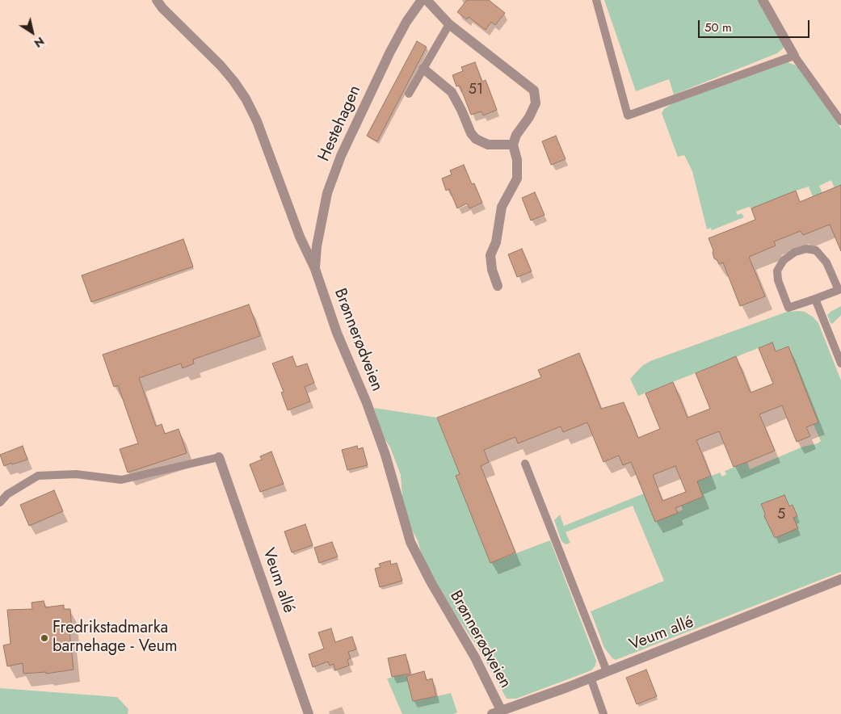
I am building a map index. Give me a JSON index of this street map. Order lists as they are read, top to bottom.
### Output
{
  "streets": {
    "street": ["Hestehagen", "Brønnerødveien", "Veum allé"]
  },
  "crossings": [
    ["Hestehagen", "Brønnerødveien"],
    ["Brønnerødveien", "Veum allé"]
  ],
  "places": ["Fredrikstadmarka barnehage - Veum"],
  "house_numbers": ["51", "5"],
  "scale_bar": "50 m",
  "north": "bottom right"
}
